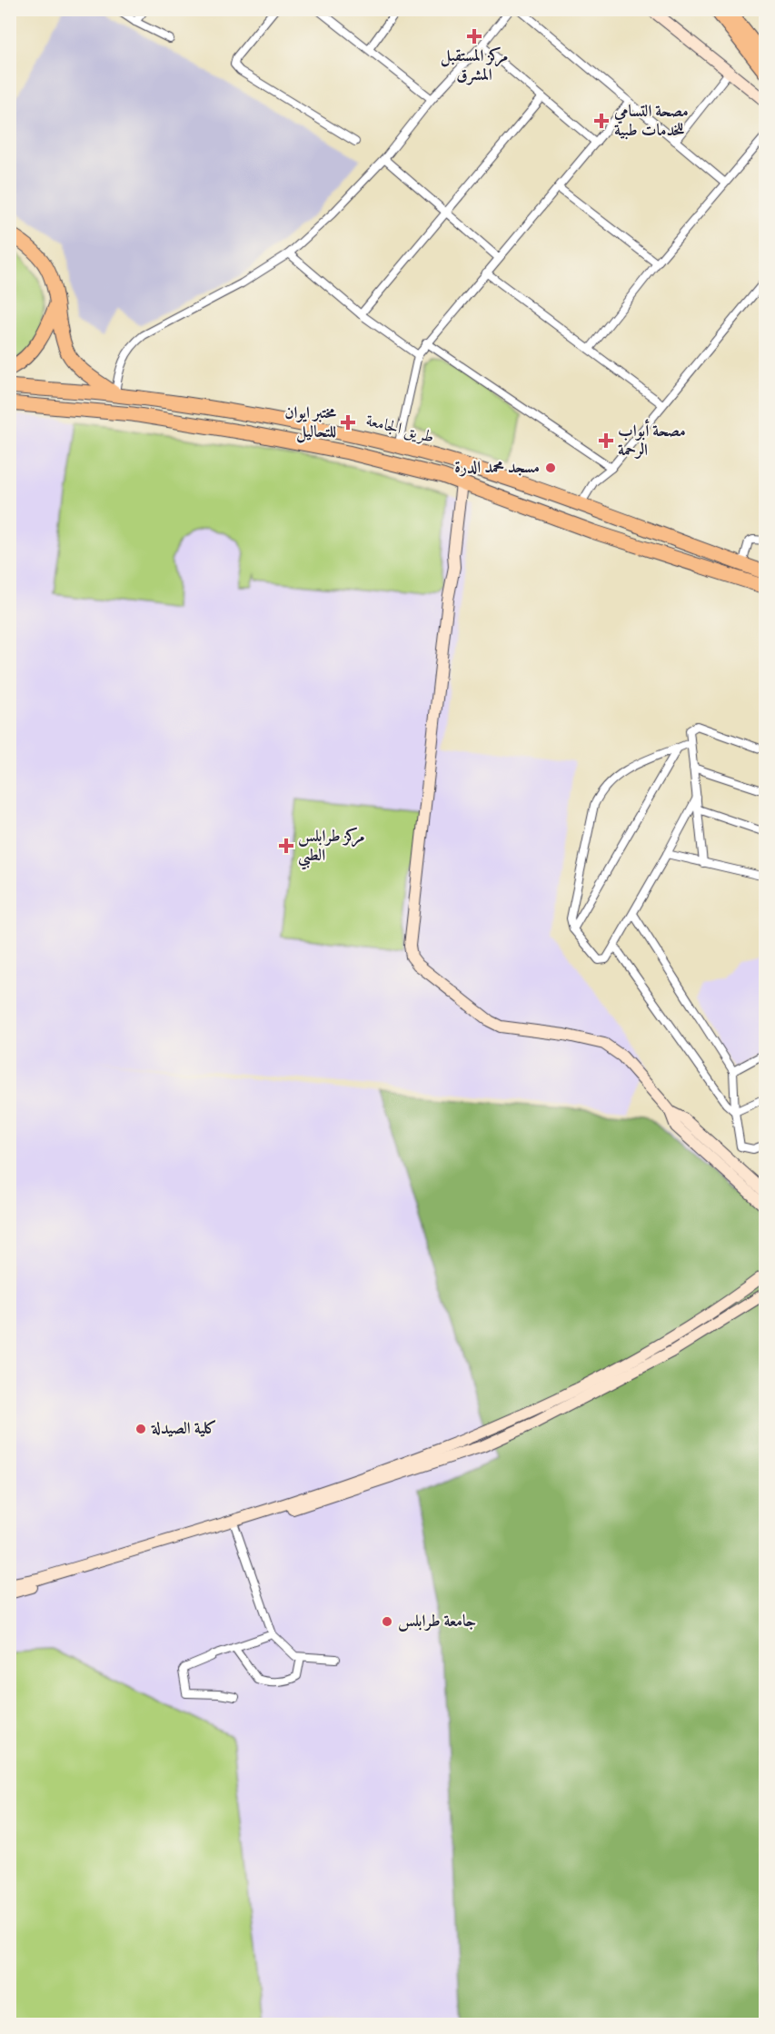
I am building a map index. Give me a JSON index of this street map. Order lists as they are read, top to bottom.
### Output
{
  "streets": {
    "highway": ["طريق الجامعة"]
  },
  "places": {
    "health": [
      "مركز المستقبل المشرق",
      "مصحة التسامي للخدمات طبية",
      "مختبر ايوان للتحاليل",
      "مصحة أبواب الرحمة",
      "مركز طرابلس الطبي"
    ],
    "other": ["مسجد محمد الدرة", "كلية الصيدلة", "جامعة طرابلس"]
  }
}
